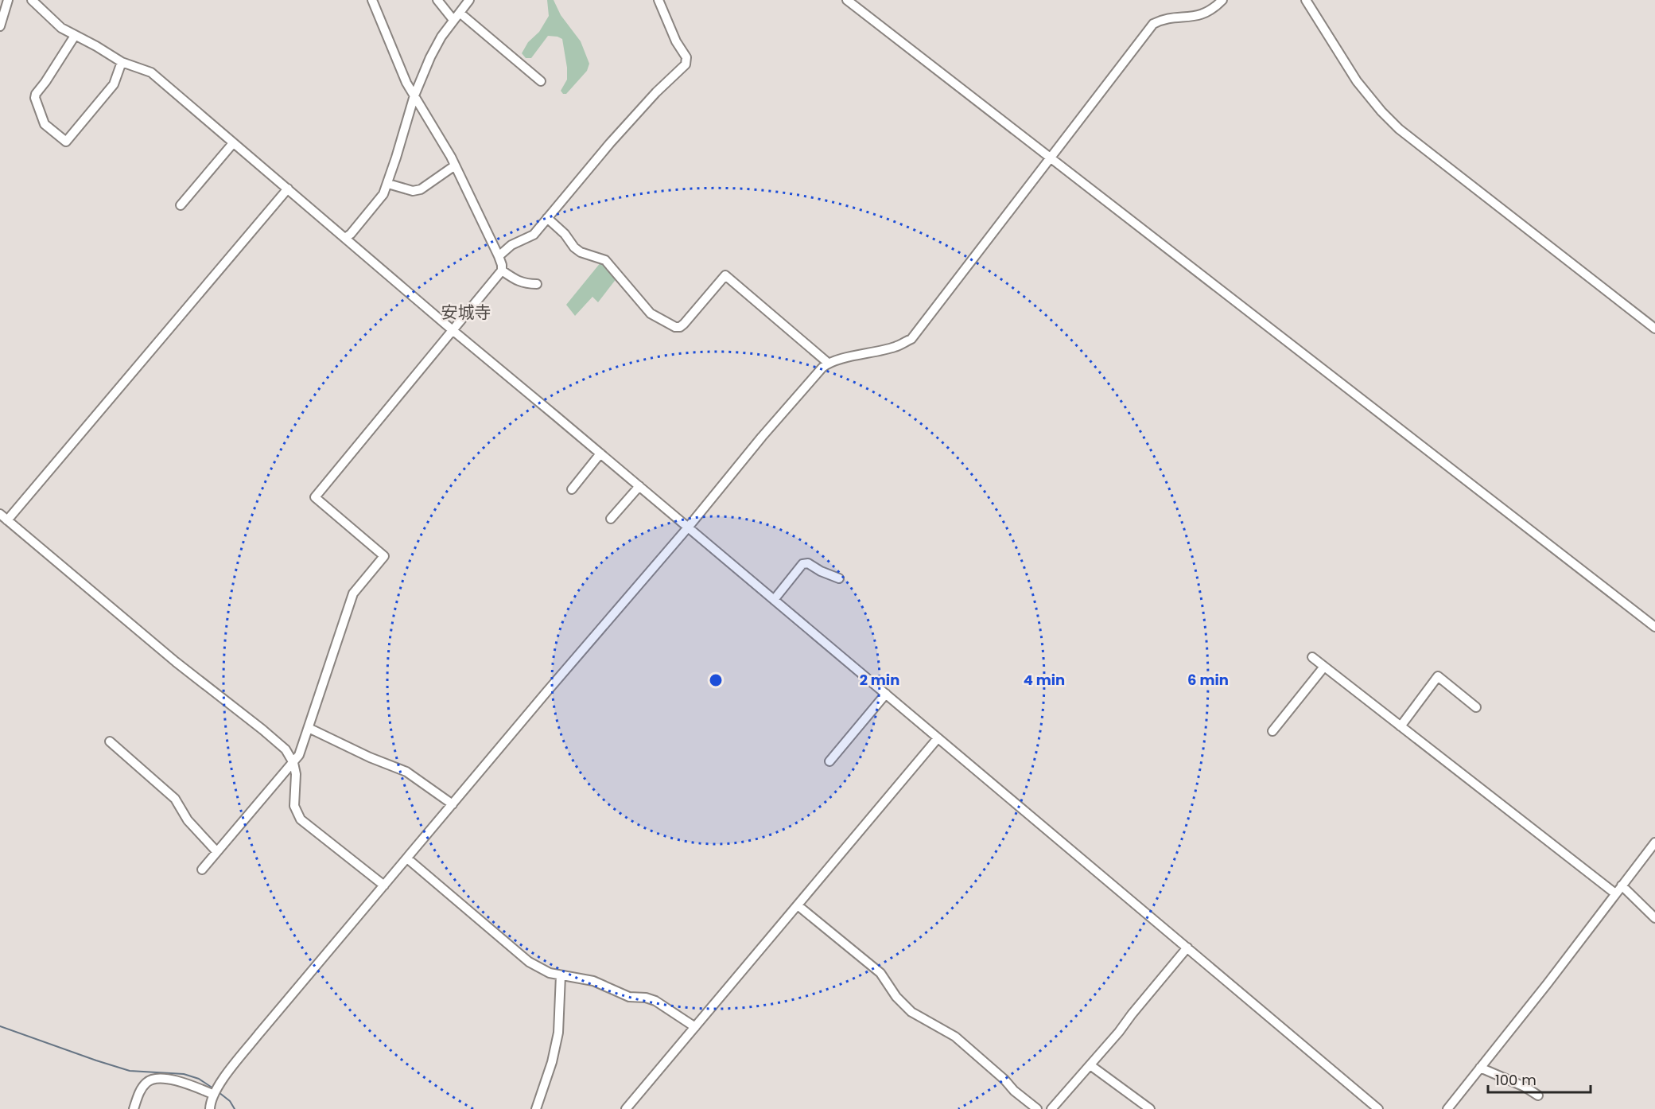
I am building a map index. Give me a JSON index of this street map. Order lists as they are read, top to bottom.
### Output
{
  "districts": ["安城寺"],
  "scale_bar": "100 m",
  "rings": ["2 min", "4 min", "6 min"]
}
